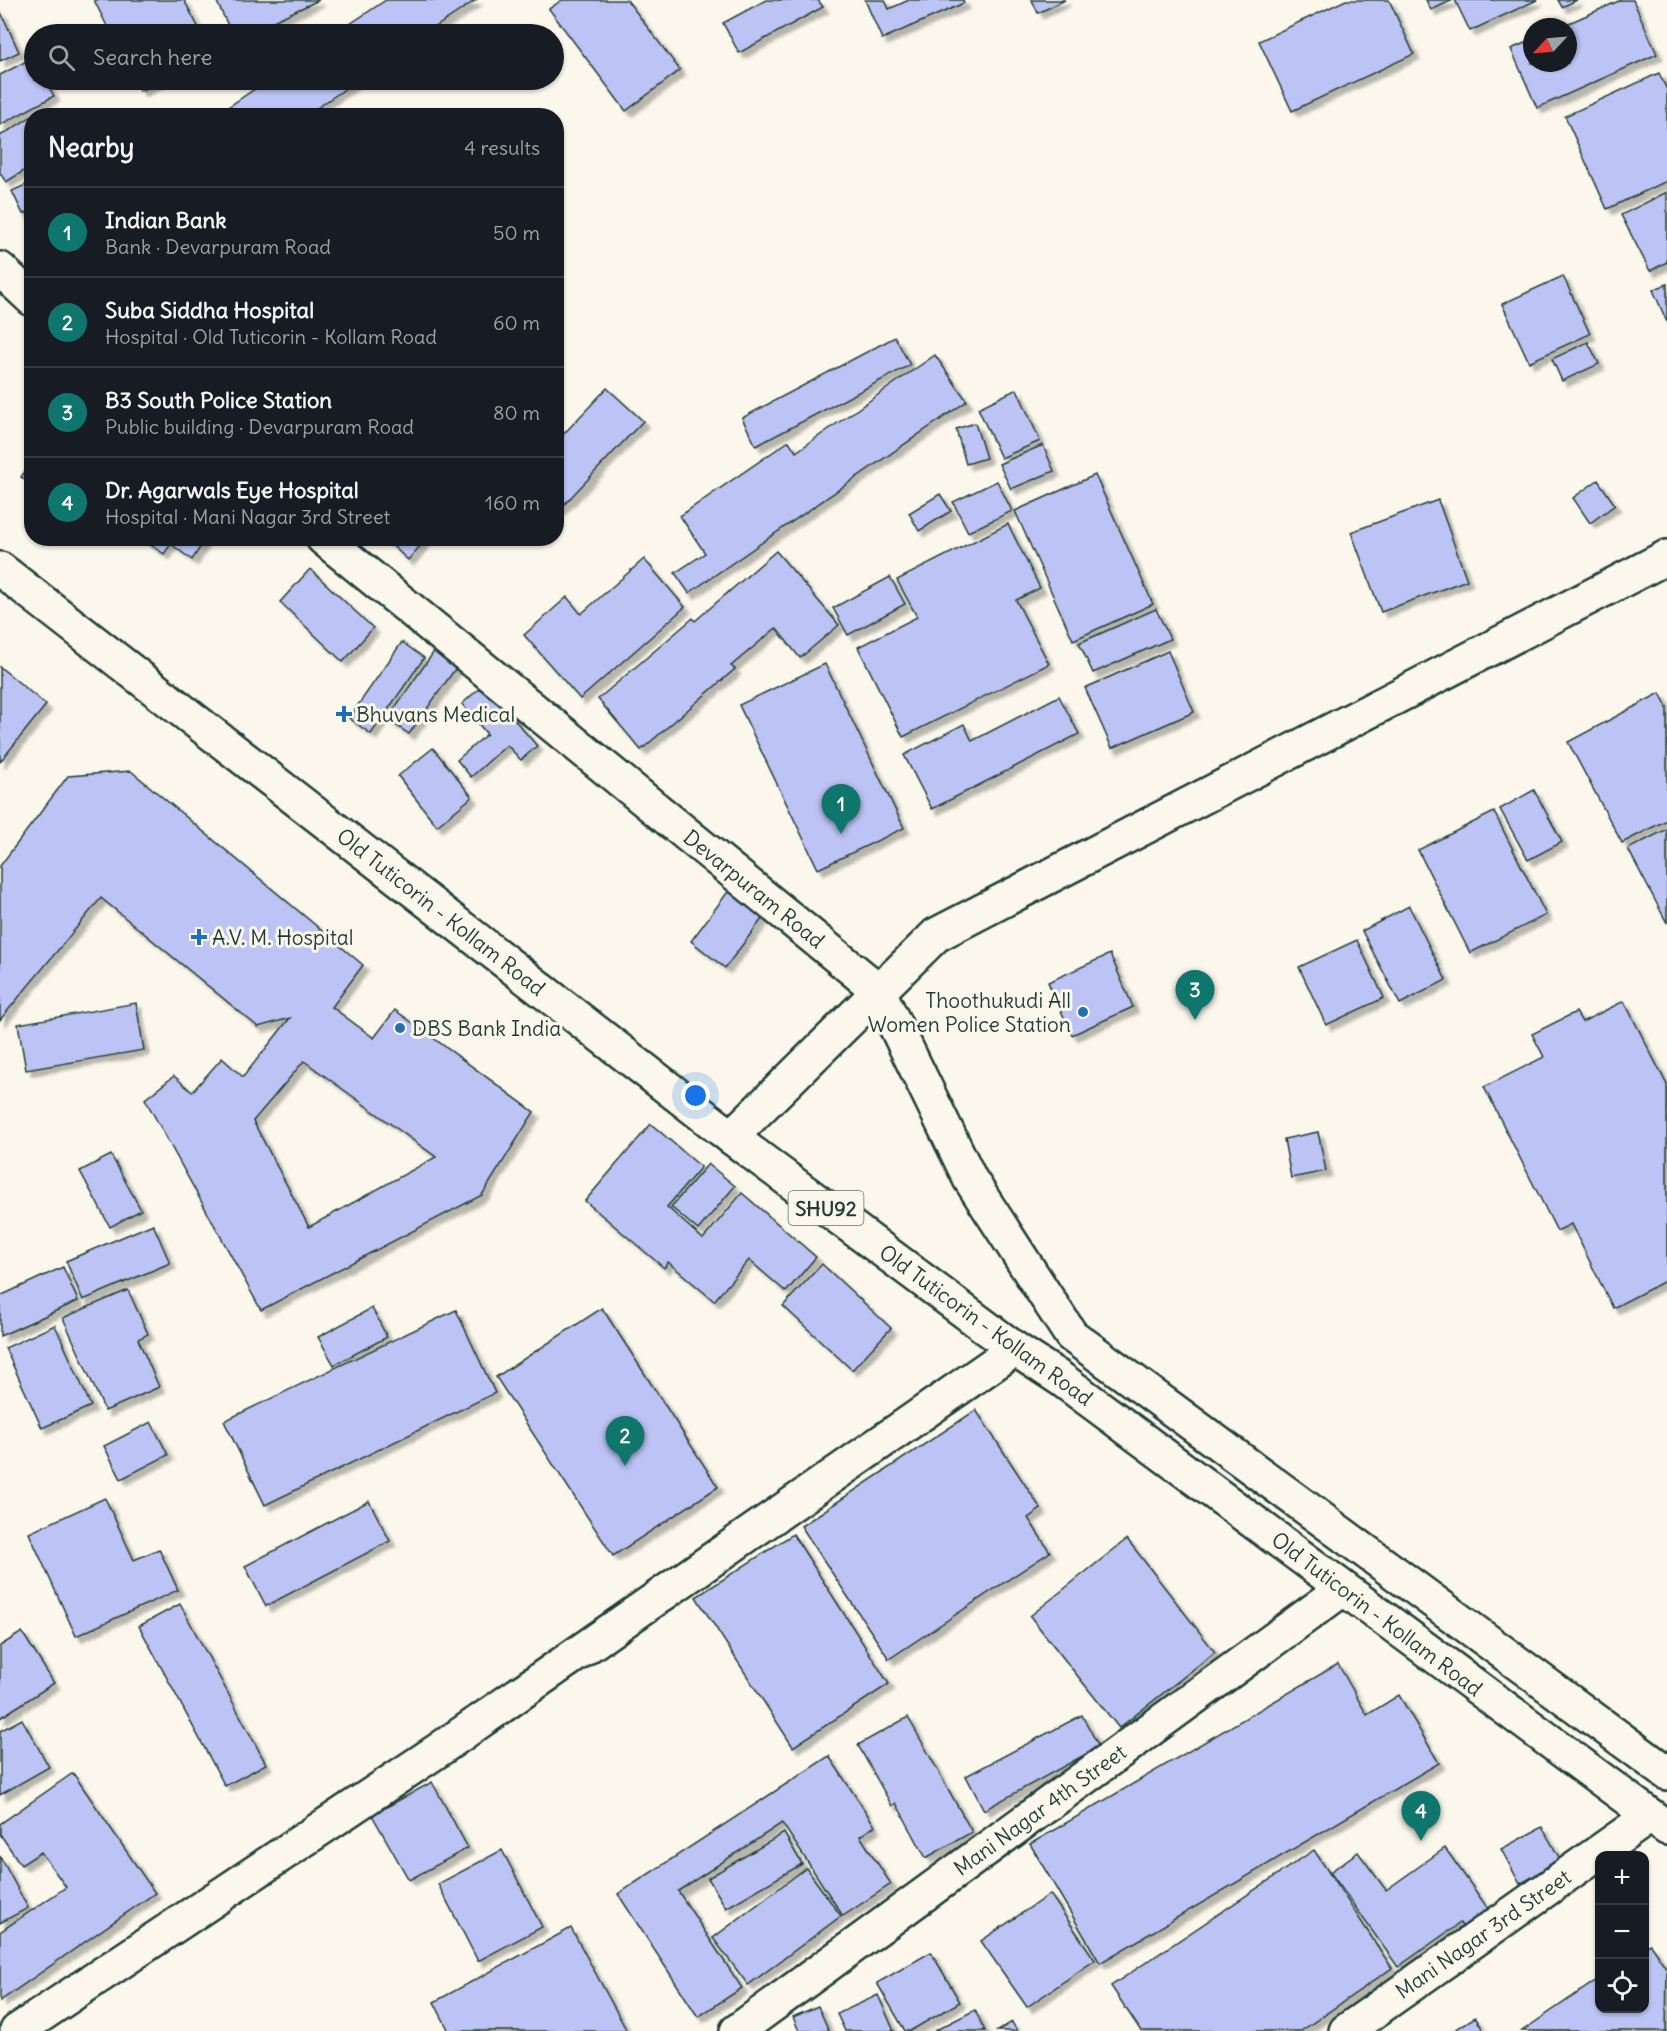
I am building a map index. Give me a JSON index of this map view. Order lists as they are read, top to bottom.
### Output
{
  "streets": {
    "main road": [
      "Devarpuram Road",
      "Old Tuticorin - Kollam Road",
      "SHU92",
      "Mani Nagar 4th Street",
      "Mani Nagar 3rd Street"
    ]
  },
  "crossings": [
    ["Old Tuticorin - Kollam Road", "Mani Nagar 4th Street"],
    ["Old Tuticorin - Kollam Road", "Mani Nagar 3rd Street"]
  ],
  "places": {
    "health": ["Bhuvans Medical", "A.V. M. Hospital"],
    "other": ["Thoothukudi All Women Police Station", "DBS Bank India"]
  },
  "north": "bottom left",
  "page": {
    "search": "Search here",
    "heading": ["Nearby", "4 results"],
    "list": [
      {
        "mark": "1",
        "name": "Indian Bank",
        "note": "Bank · Devarpuram Road",
        "value": "50 m"
      },
      {
        "mark": "2",
        "name": "Suba Siddha Hospital",
        "note": "Hospital · Old Tuticorin - Kollam Road",
        "value": "60 m"
      },
      {
        "mark": "3",
        "name": "B3 South Police Station",
        "note": "Public building · Devarpuram Road",
        "value": "80 m"
      },
      {
        "mark": "4",
        "name": "Dr. Agarwals Eye Hospital",
        "note": "Hospital · Mani Nagar 3rd Street",
        "value": "160 m"
      }
    ],
    "pins": [
      "1",
      "3",
      "2",
      "4"
    ],
    "map_buttons": ["+", "−"]
  }
}
